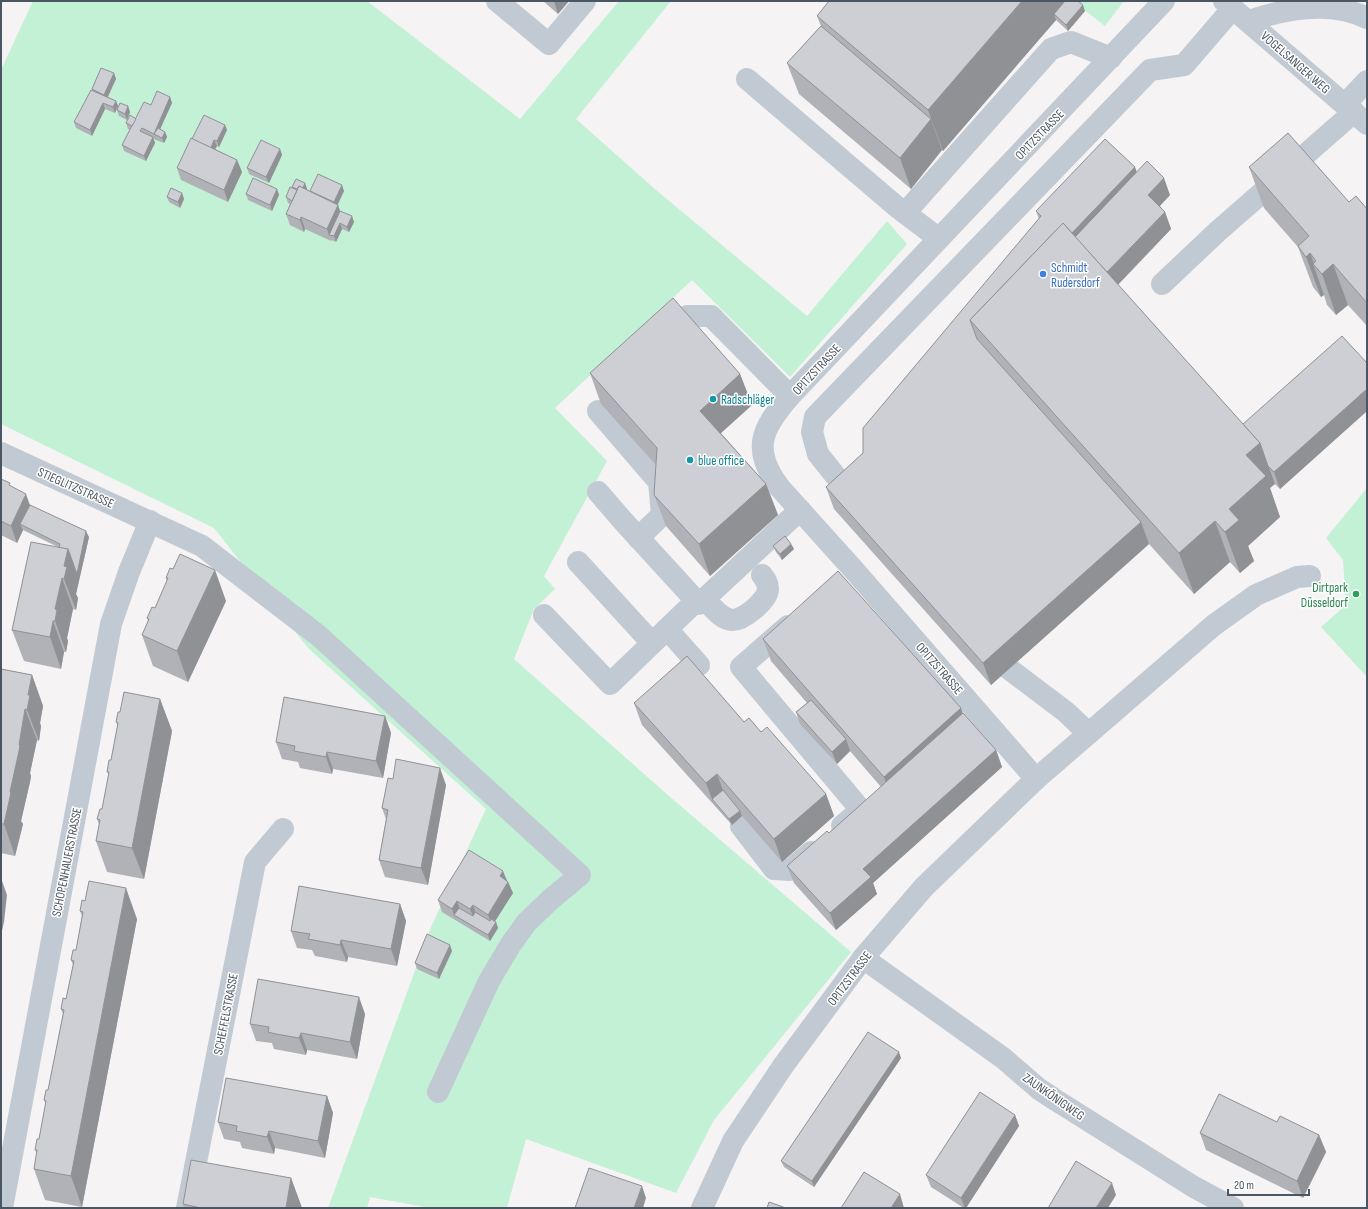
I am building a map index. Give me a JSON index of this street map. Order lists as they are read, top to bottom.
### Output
{
  "streets": {
    "street": [
      "VOGELSANGER WEG",
      "OPITZSTRASSE",
      "STIEGLITZSTRASSE",
      "SCHOPENHAUERSTRASSE",
      "SCHEFFELSTRASSE",
      "ZAUNKÖNIGWEG"
    ]
  },
  "crossings": [
    ["OPITZSTRASSE", "ZAUNKÖNIGWEG"],
    ["STIEGLITZSTRASSE", "SCHOPENHAUERSTRASSE"]
  ],
  "places": [
    "Schmidt Rudersdorf",
    "Radschläger",
    "blue office",
    "Dirtpark Düsseldorf"
  ],
  "scale_bar": "20 m"
}
